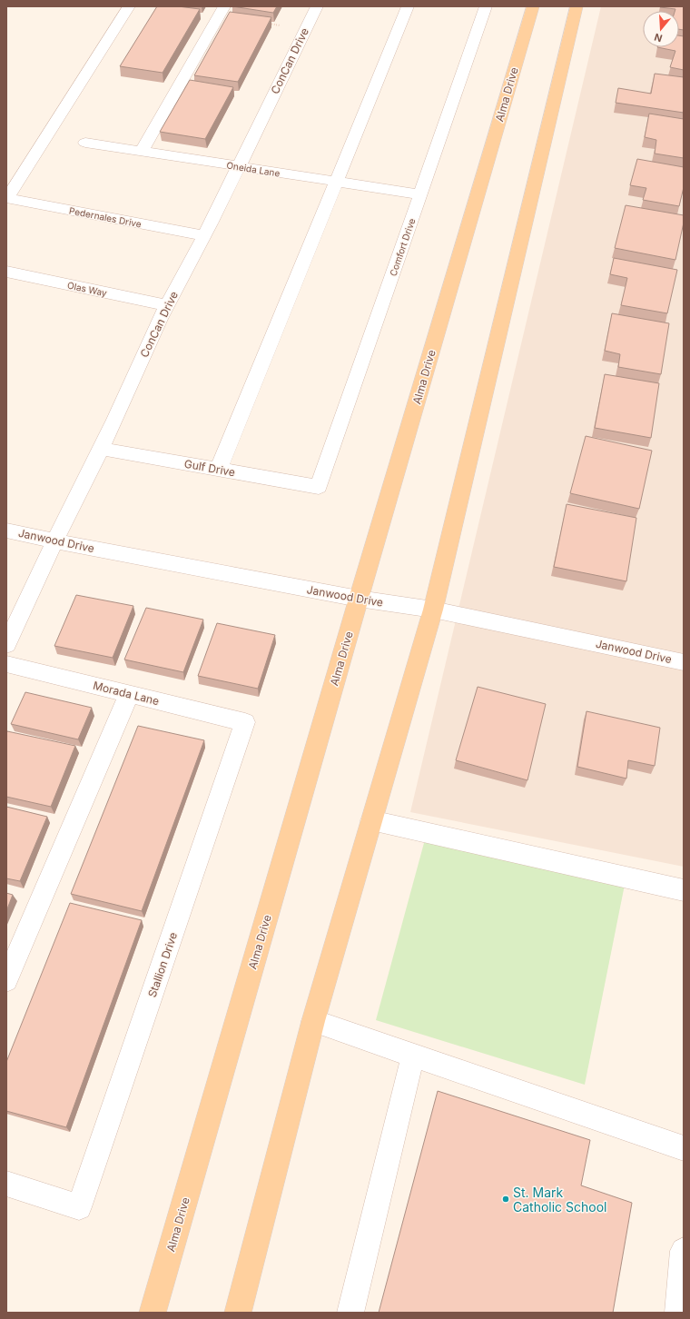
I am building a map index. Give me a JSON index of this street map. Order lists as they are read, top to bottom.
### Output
{
  "streets": {
    "main road": ["Alma Drive"],
    "street": [
      "ConCan Drive",
      "Oneida Lane",
      "Pedernales Drive",
      "Comfort Drive",
      "Olas Way",
      "Gulf Drive",
      "Janwood Drive",
      "Morada Lane",
      "Stallion Drive"
    ]
  },
  "crossings": [
    ["ConCan Drive", "Oneida Lane"],
    ["ConCan Drive", "Pedernales Drive"],
    ["ConCan Drive", "Olas Way"],
    ["ConCan Drive", "Gulf Drive"],
    ["ConCan Drive", "Janwood Drive"],
    ["Alma Drive", "Janwood Drive"],
    ["Oneida Lane", "Comfort Drive"],
    ["Comfort Drive", "Gulf Drive"],
    ["Morada Lane", "Stallion Drive"]
  ],
  "places": ["St. Mark Catholic School"],
  "north": "bottom"
}
